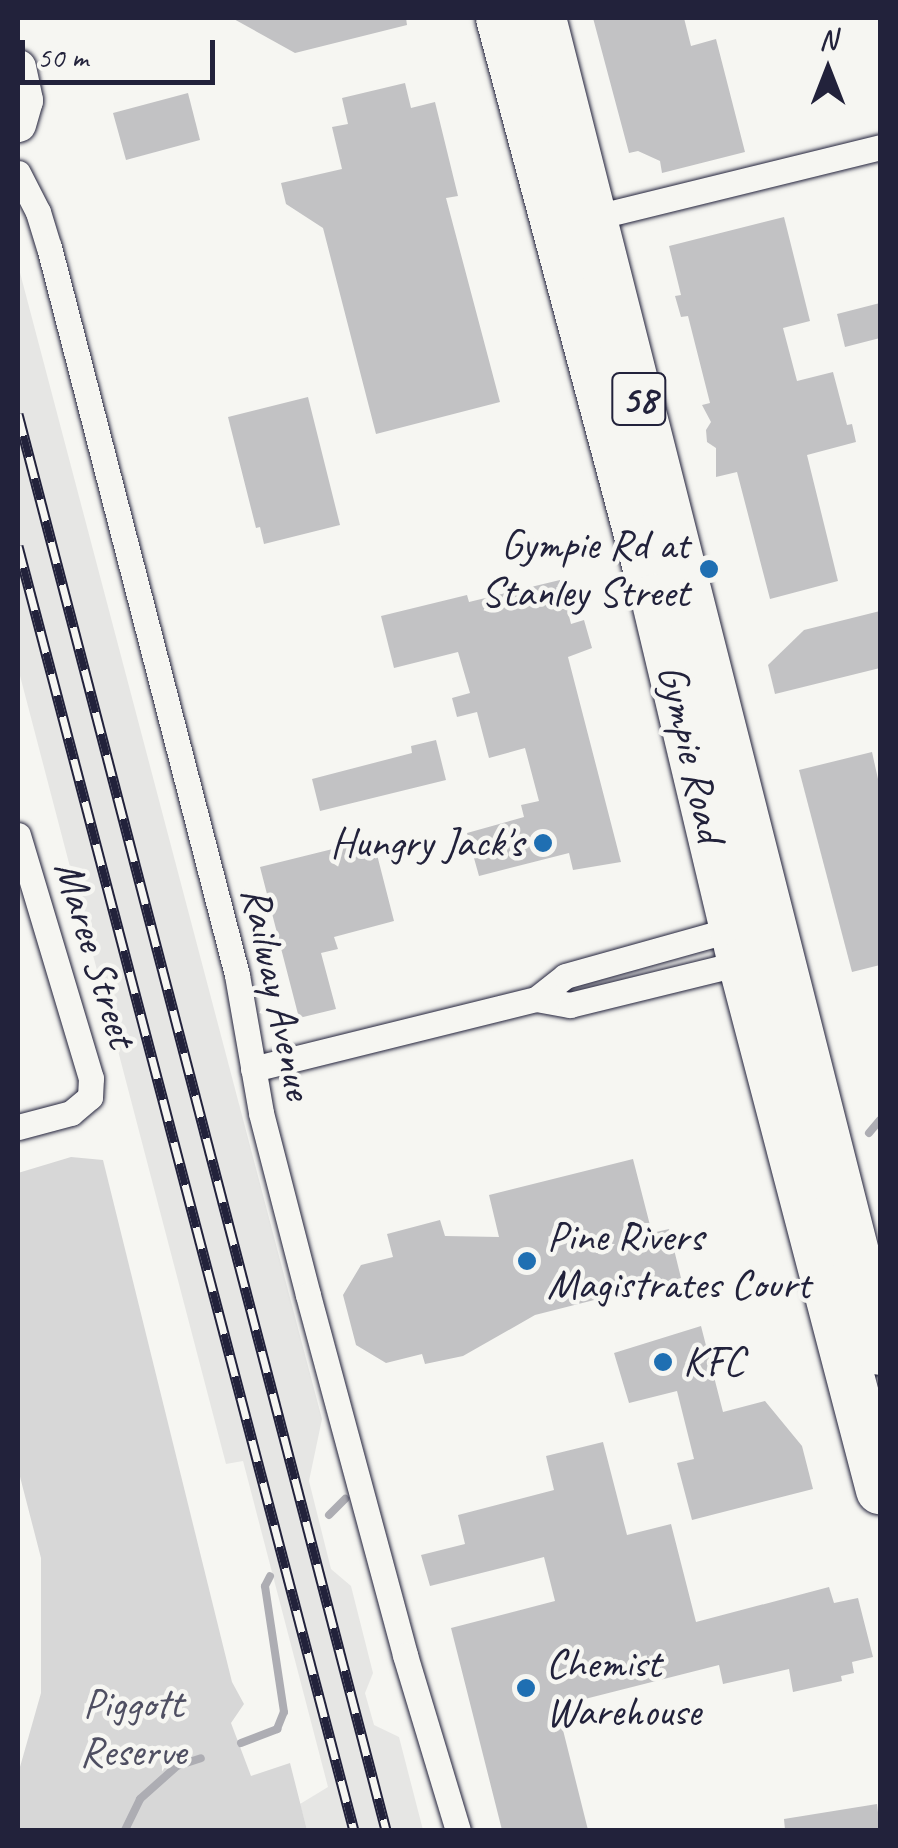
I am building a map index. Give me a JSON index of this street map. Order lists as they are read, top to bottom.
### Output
{
  "streets": {
    "highway": ["58", "Gympie Road"],
    "street": ["Maree Street", "Railway Avenue"]
  },
  "parks": ["Piggott Reserve"],
  "places": [
    "Gympie Rd at Stanley Street",
    "Hungry Jack's",
    "Pine Rivers Magistrates Court",
    "KFC",
    "Chemist Warehouse"
  ],
  "scale_bar": "50 m",
  "north": "top"
}
